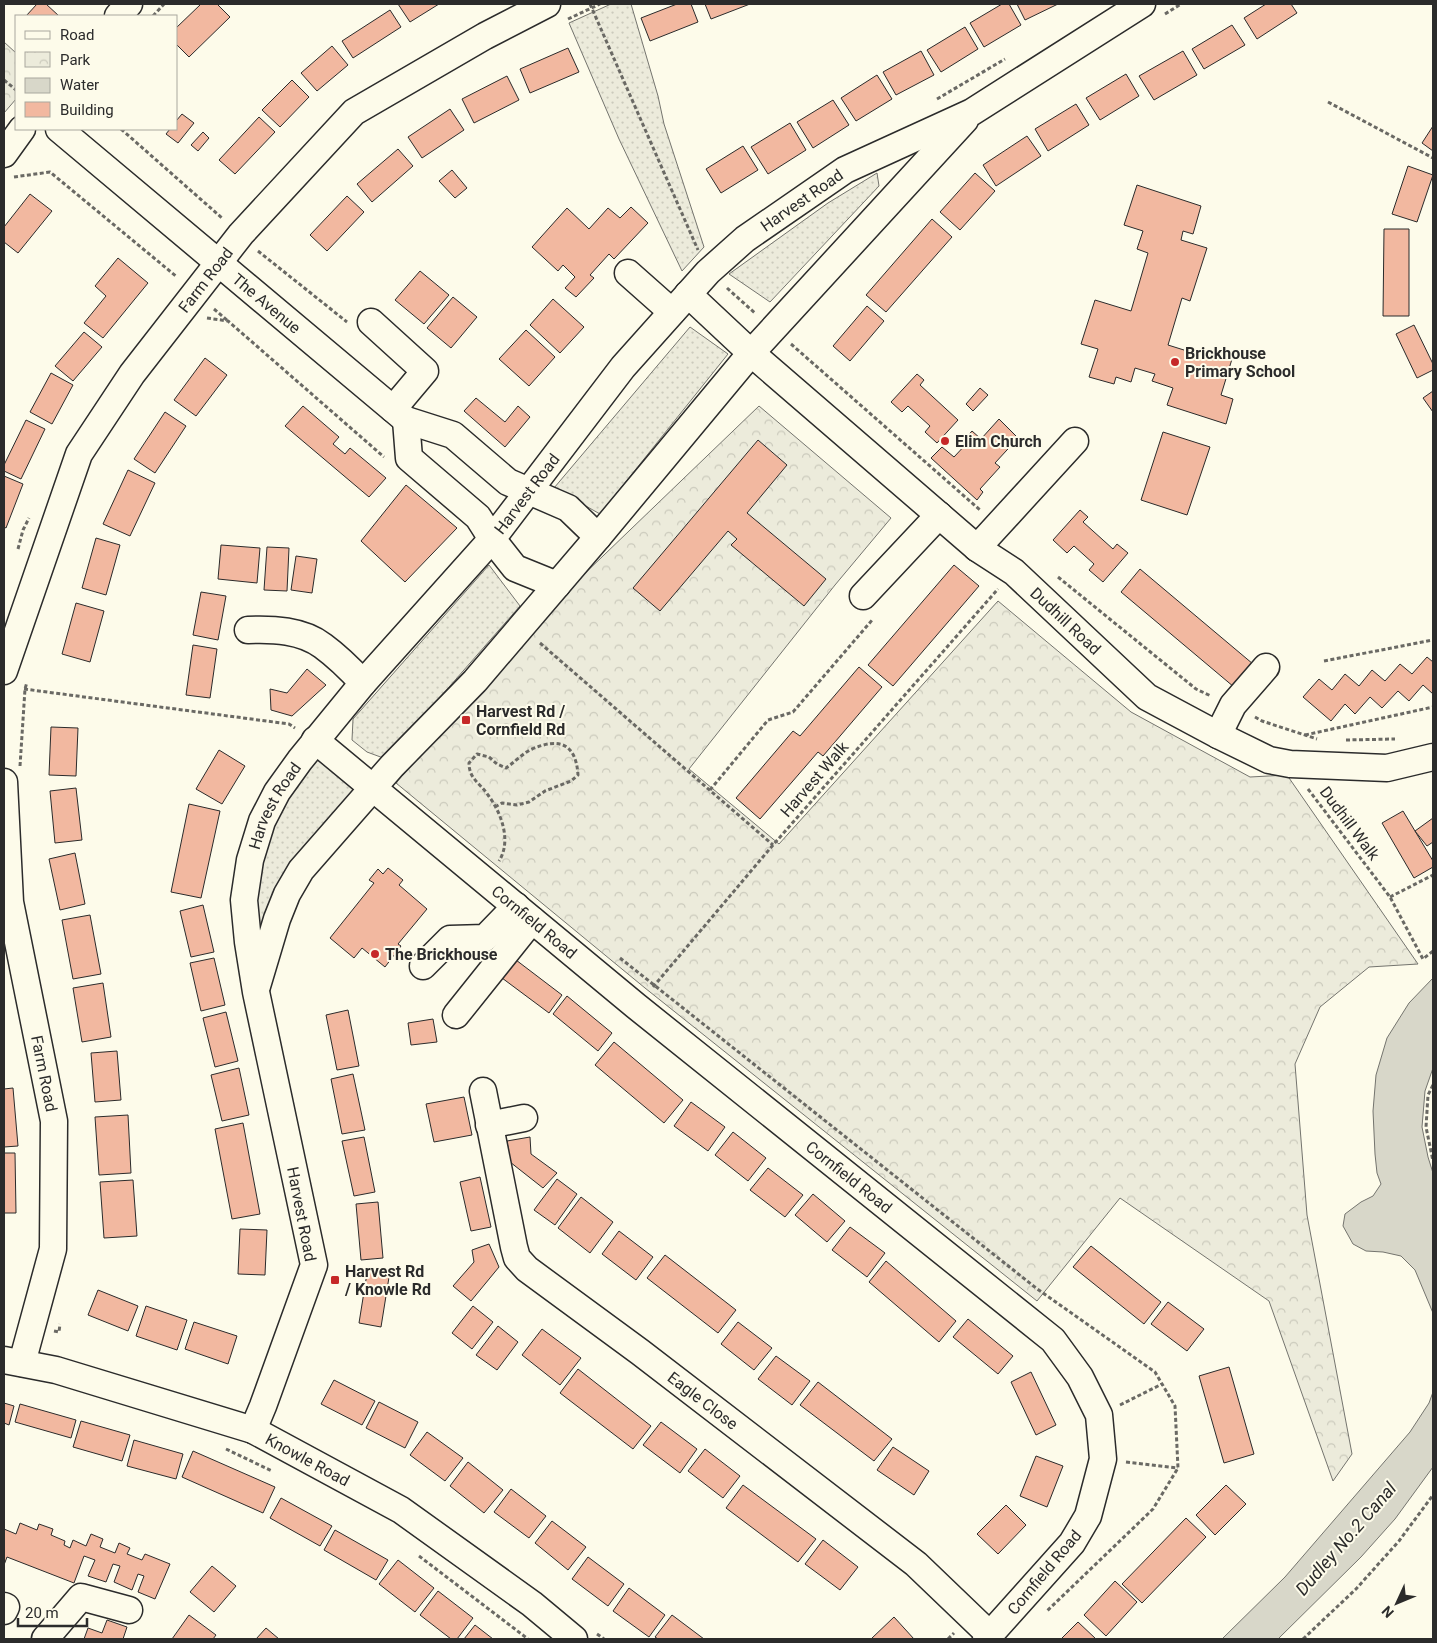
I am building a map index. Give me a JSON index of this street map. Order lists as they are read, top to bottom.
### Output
{
  "streets": {
    "street": [
      "Harvest Road",
      "Farm Road",
      "The Avenue",
      "Dudhill Road",
      "Cornfield Road",
      "Eagle Close",
      "Knowle Road"
    ],
    "path": ["Harvest Walk", "Dudhill Walk"]
  },
  "crossings": [
    ["Harvest Road", "The Avenue"],
    ["Harvest Road", "Dudhill Road"],
    ["Harvest Road", "Cornfield Road"],
    ["Harvest Road", "Knowle Road"],
    ["Farm Road", "The Avenue"],
    ["Farm Road", "Knowle Road"],
    ["Dudhill Road", "Harvest Walk"],
    ["Dudhill Road", "Dudhill Walk"],
    ["Harvest Walk", "Cornfield Road"],
    ["Cornfield Road", "Eagle Close"]
  ],
  "water": ["Dudley No.2 Canal"],
  "places": {
    "other": ["Brickhouse Primary School", "Elim Church", "The Brickhouse"],
    "transit": ["Harvest Rd / Cornfield Rd", "Harvest Rd / Knowle Rd"]
  },
  "legend": [
    "Road",
    "Park",
    "Water",
    "Building"
  ],
  "scale_bar": "20 m",
  "north": "bottom left"
}
